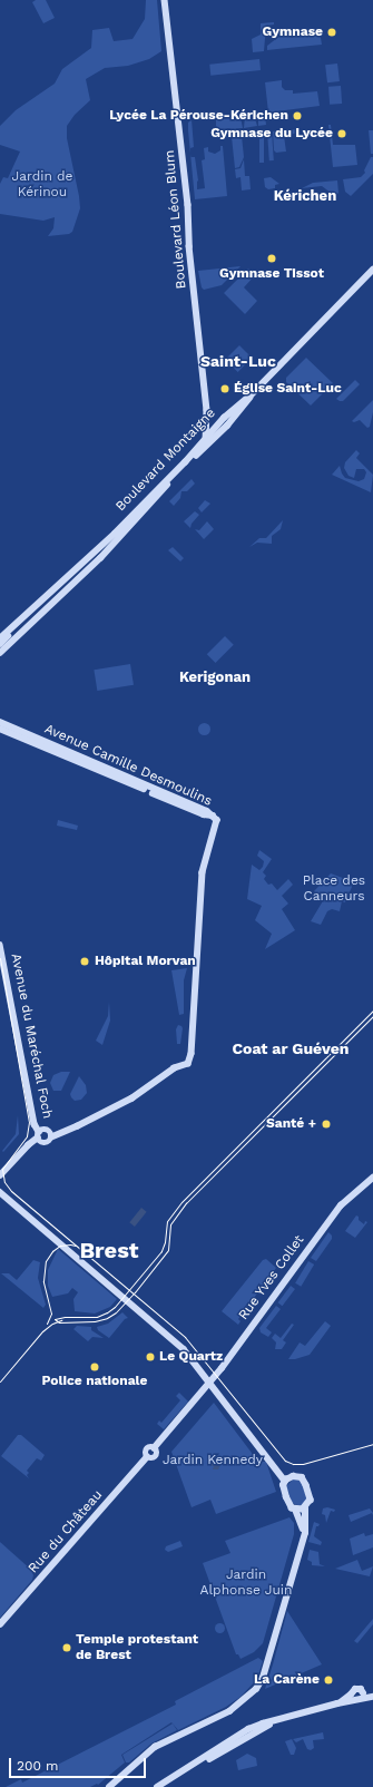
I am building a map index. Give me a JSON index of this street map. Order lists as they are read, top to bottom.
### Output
{
  "streets": {
    "main road": [
      "Boulevard Léon Blum",
      "Boulevard Montaigne",
      "Avenue Camille Desmoulins",
      "Avenue du Maréchal Foch",
      "Rue Yves Collet",
      "Rue du Château"
    ]
  },
  "crossings": [
    ["Boulevard Léon Blum", "Boulevard Montaigne"],
    ["Rue Yves Collet", "Rue du Château"]
  ],
  "districts": [
    "Kérichen",
    "Saint-Luc",
    "Kerigonan",
    "Coat ar Guéven",
    "Brest"
  ],
  "parks": [
    "Jardin de Kérinou",
    "Place des Canneurs",
    "Jardin Kennedy",
    "Jardin Alphonse Juin"
  ],
  "places": [
    "Gymnase",
    "Lycée La Pérouse-Kérichen",
    "Gymnase du Lycée",
    "Gymnase Tissot",
    "Église Saint-Luc",
    "Hôpital Morvan",
    "Santé +",
    "Le Quartz",
    "Police nationale",
    "Temple protestant de Brest",
    "La Carène"
  ],
  "scale_bar": "200 m"
}
